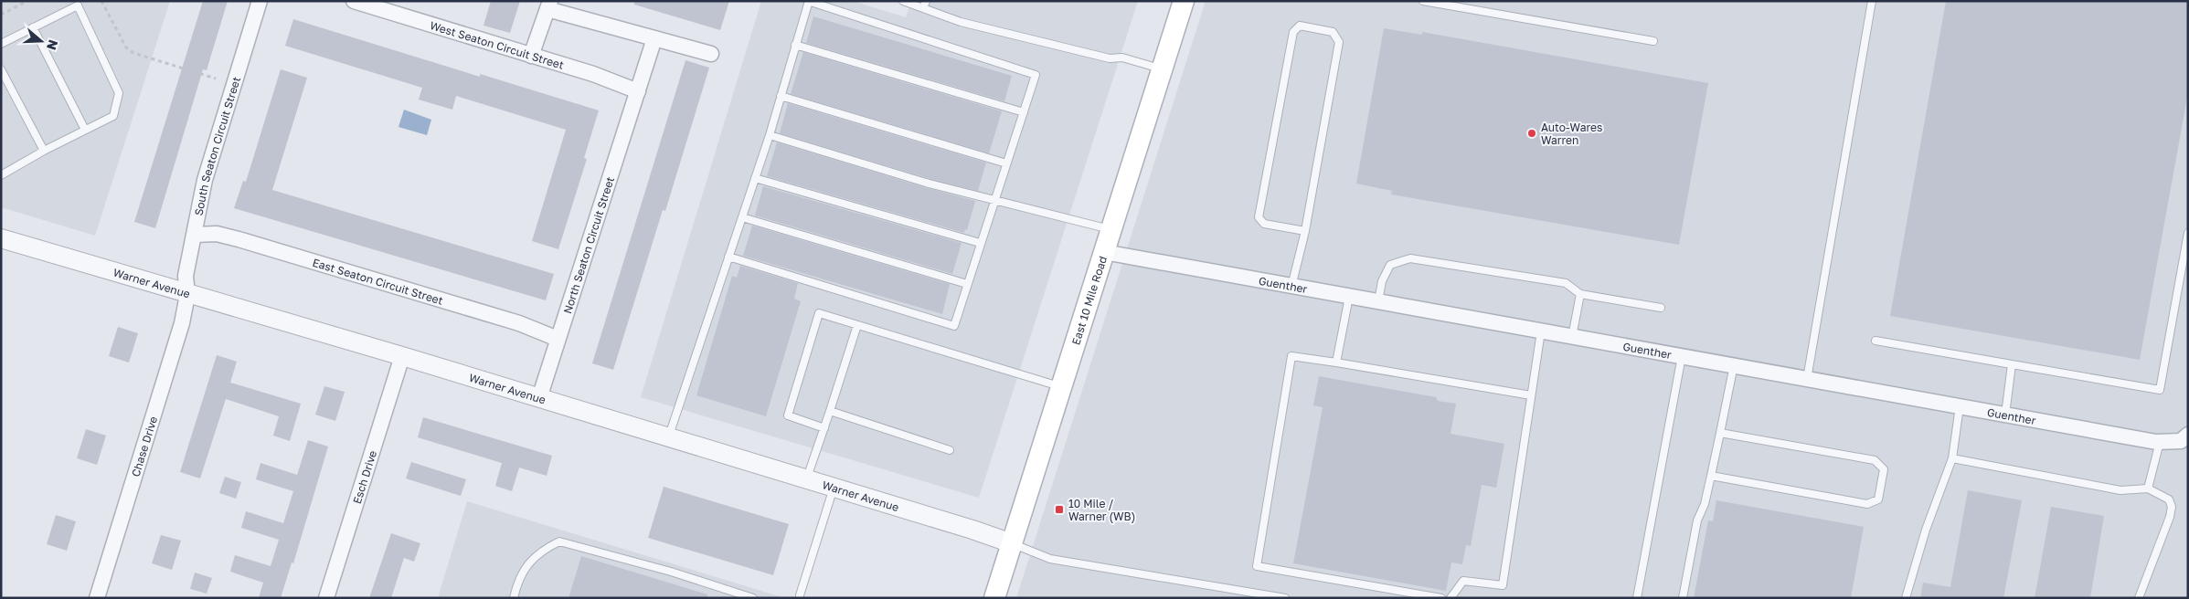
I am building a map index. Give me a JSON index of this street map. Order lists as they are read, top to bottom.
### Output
{
  "streets": {
    "main road": ["East 10 Mile Road"],
    "street": [
      "West Seaton Circuit Street",
      "South Seaton Circuit Street",
      "North Seaton Circuit Street",
      "East Seaton Circuit Street",
      "Warner Avenue",
      "Guenther",
      "Chase Drive",
      "Esch Drive"
    ]
  },
  "crossings": [
    ["West Seaton Circuit Street", "North Seaton Circuit Street"],
    ["South Seaton Circuit Street", "East Seaton Circuit Street"],
    ["South Seaton Circuit Street", "Warner Avenue"],
    ["South Seaton Circuit Street", "Chase Drive"],
    ["North Seaton Circuit Street", "East Seaton Circuit Street"],
    ["North Seaton Circuit Street", "Warner Avenue"],
    ["Warner Avenue", "East 10 Mile Road"],
    ["Warner Avenue", "Chase Drive"],
    ["Warner Avenue", "Esch Drive"],
    ["Guenther", "East 10 Mile Road"]
  ],
  "places": {
    "other": ["Auto-Wares Warren"],
    "transit": ["10 Mile / Warner (WB)"]
  },
  "north": "right"
}
